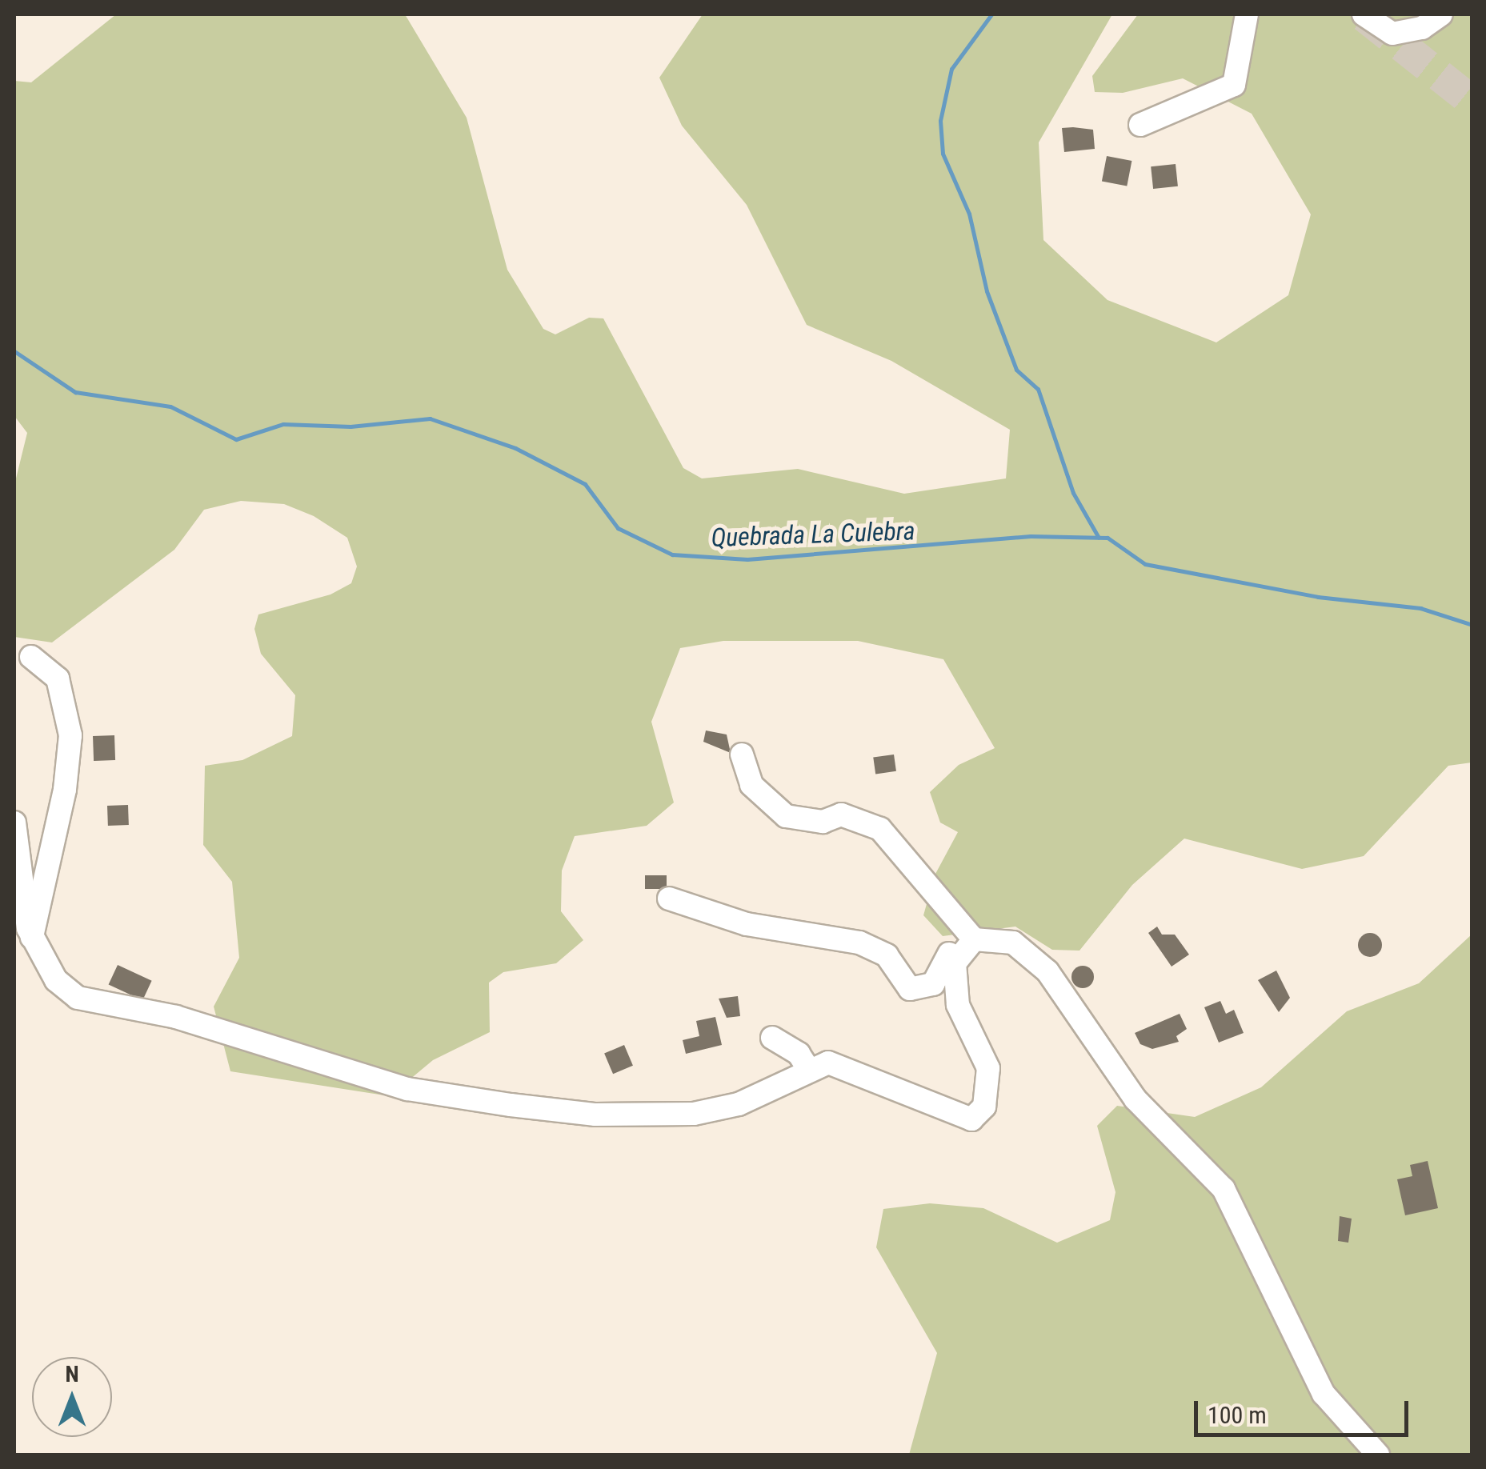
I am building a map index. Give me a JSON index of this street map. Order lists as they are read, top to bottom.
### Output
{
  "water": ["Quebrada La Culebra"],
  "scale_bar": "100 m",
  "north": "top"
}
